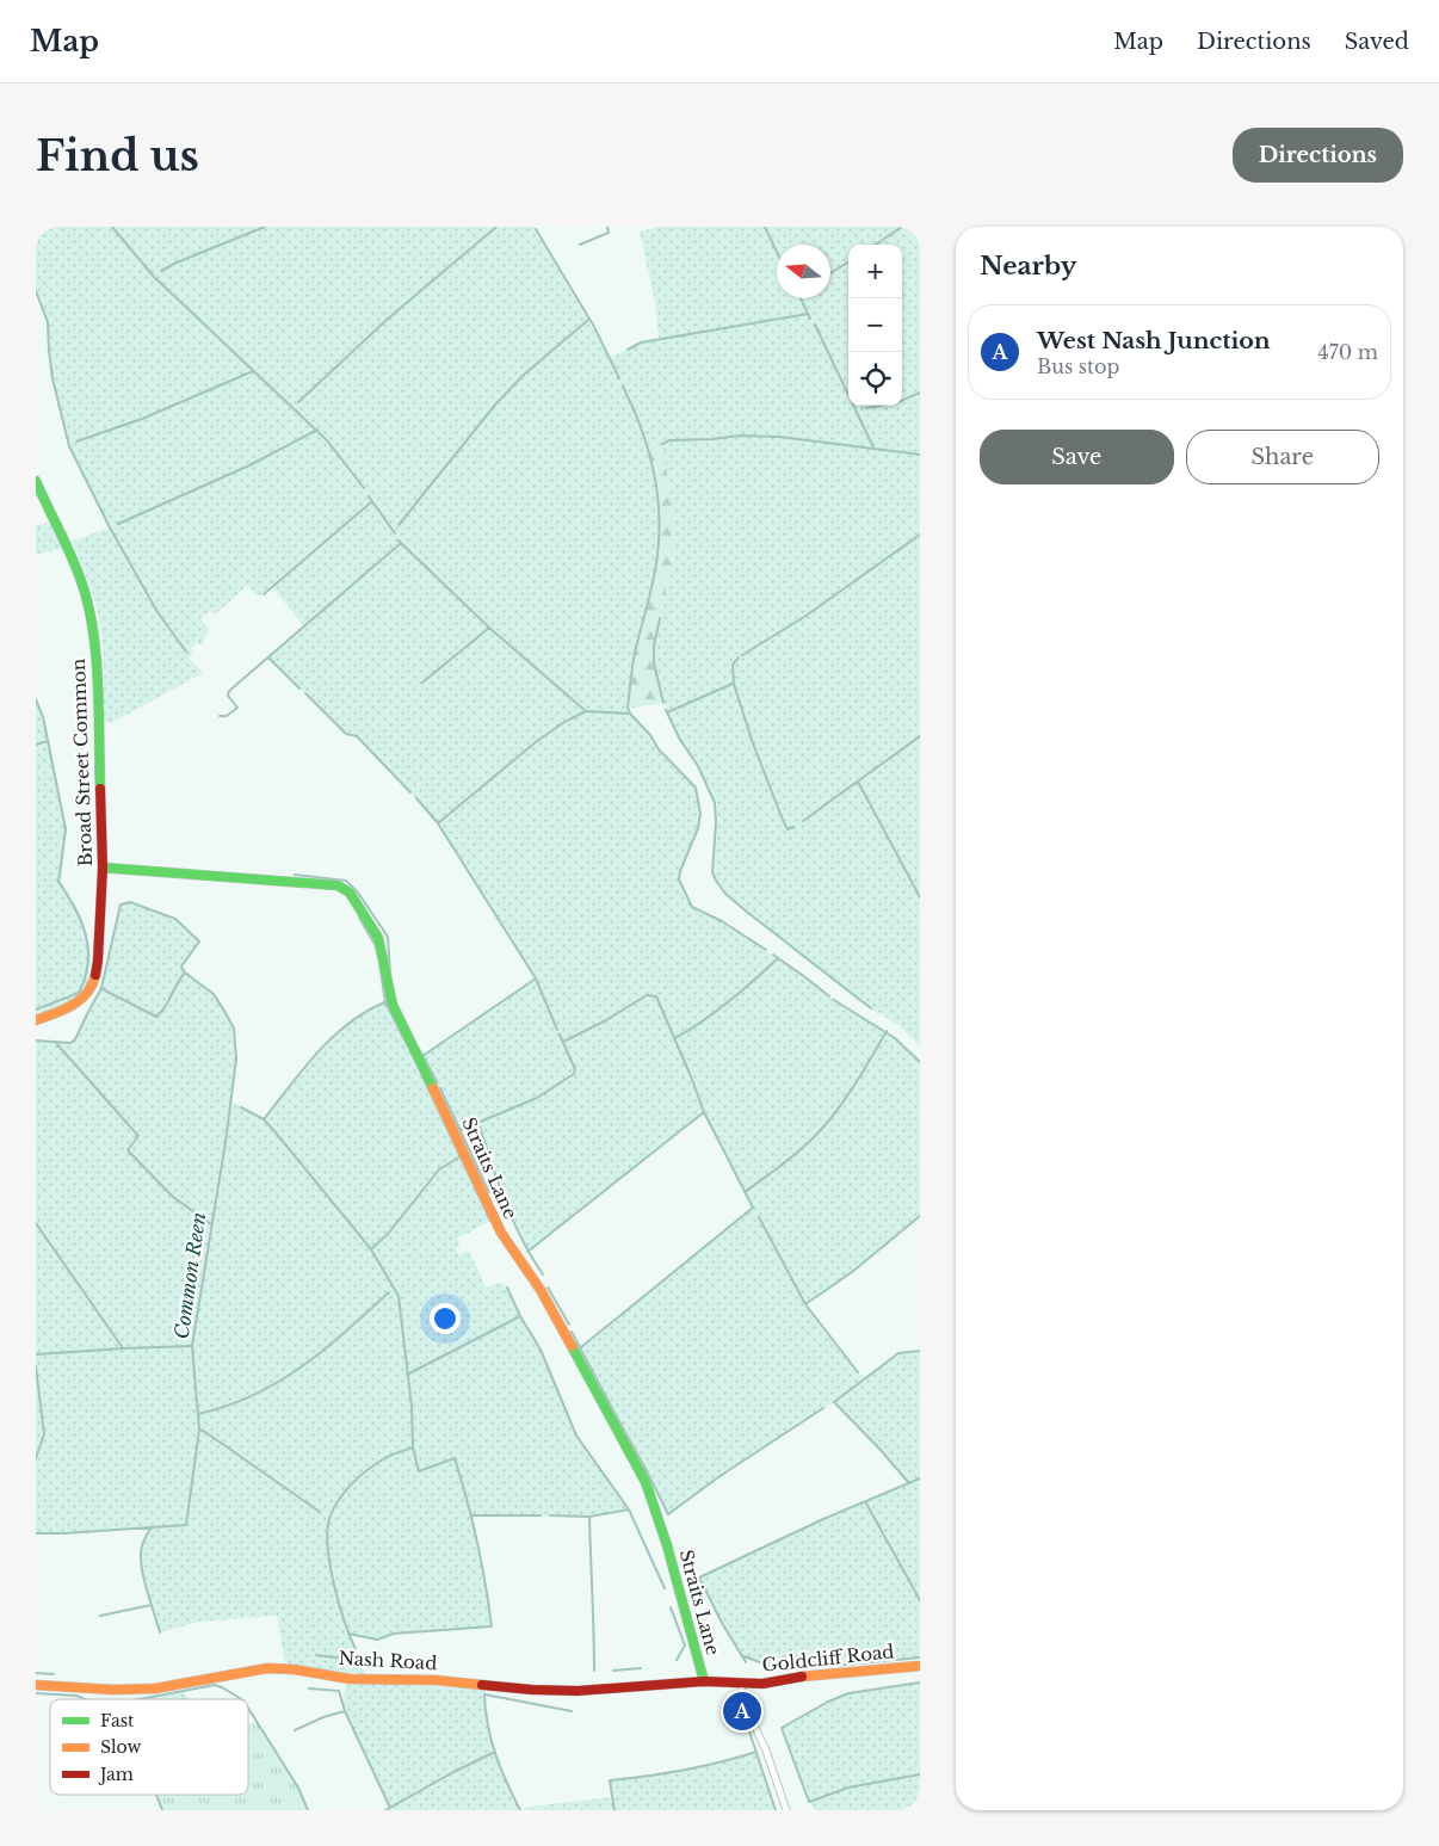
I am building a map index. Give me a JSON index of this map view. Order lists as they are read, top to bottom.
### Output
{
  "streets": {
    "street": [
      "Broad Street Common",
      "Straits Lane",
      "Goldcliff Road",
      "Nash Road"
    ]
  },
  "crossings": [
    ["Broad Street Common", "Straits Lane"],
    ["Straits Lane", "Nash Road"],
    ["Goldcliff Road", "Nash Road"]
  ],
  "water": ["Common Reen"],
  "legend": ["Fast", "Slow", "Jam"],
  "north": "left",
  "page": {
    "header": "Map",
    "nav": ["Map", "Directions", "Saved"],
    "buttons": [
      "Directions",
      ["Save", "Share"]
    ],
    "title": "Find us",
    "heading": "Nearby",
    "map_buttons": ["+", "−"],
    "list": [
      {
        "mark": "A",
        "name": "West Nash Junction",
        "note": "Bus stop",
        "value": "470 m"
      }
    ],
    "pins": "A"
  }
}
